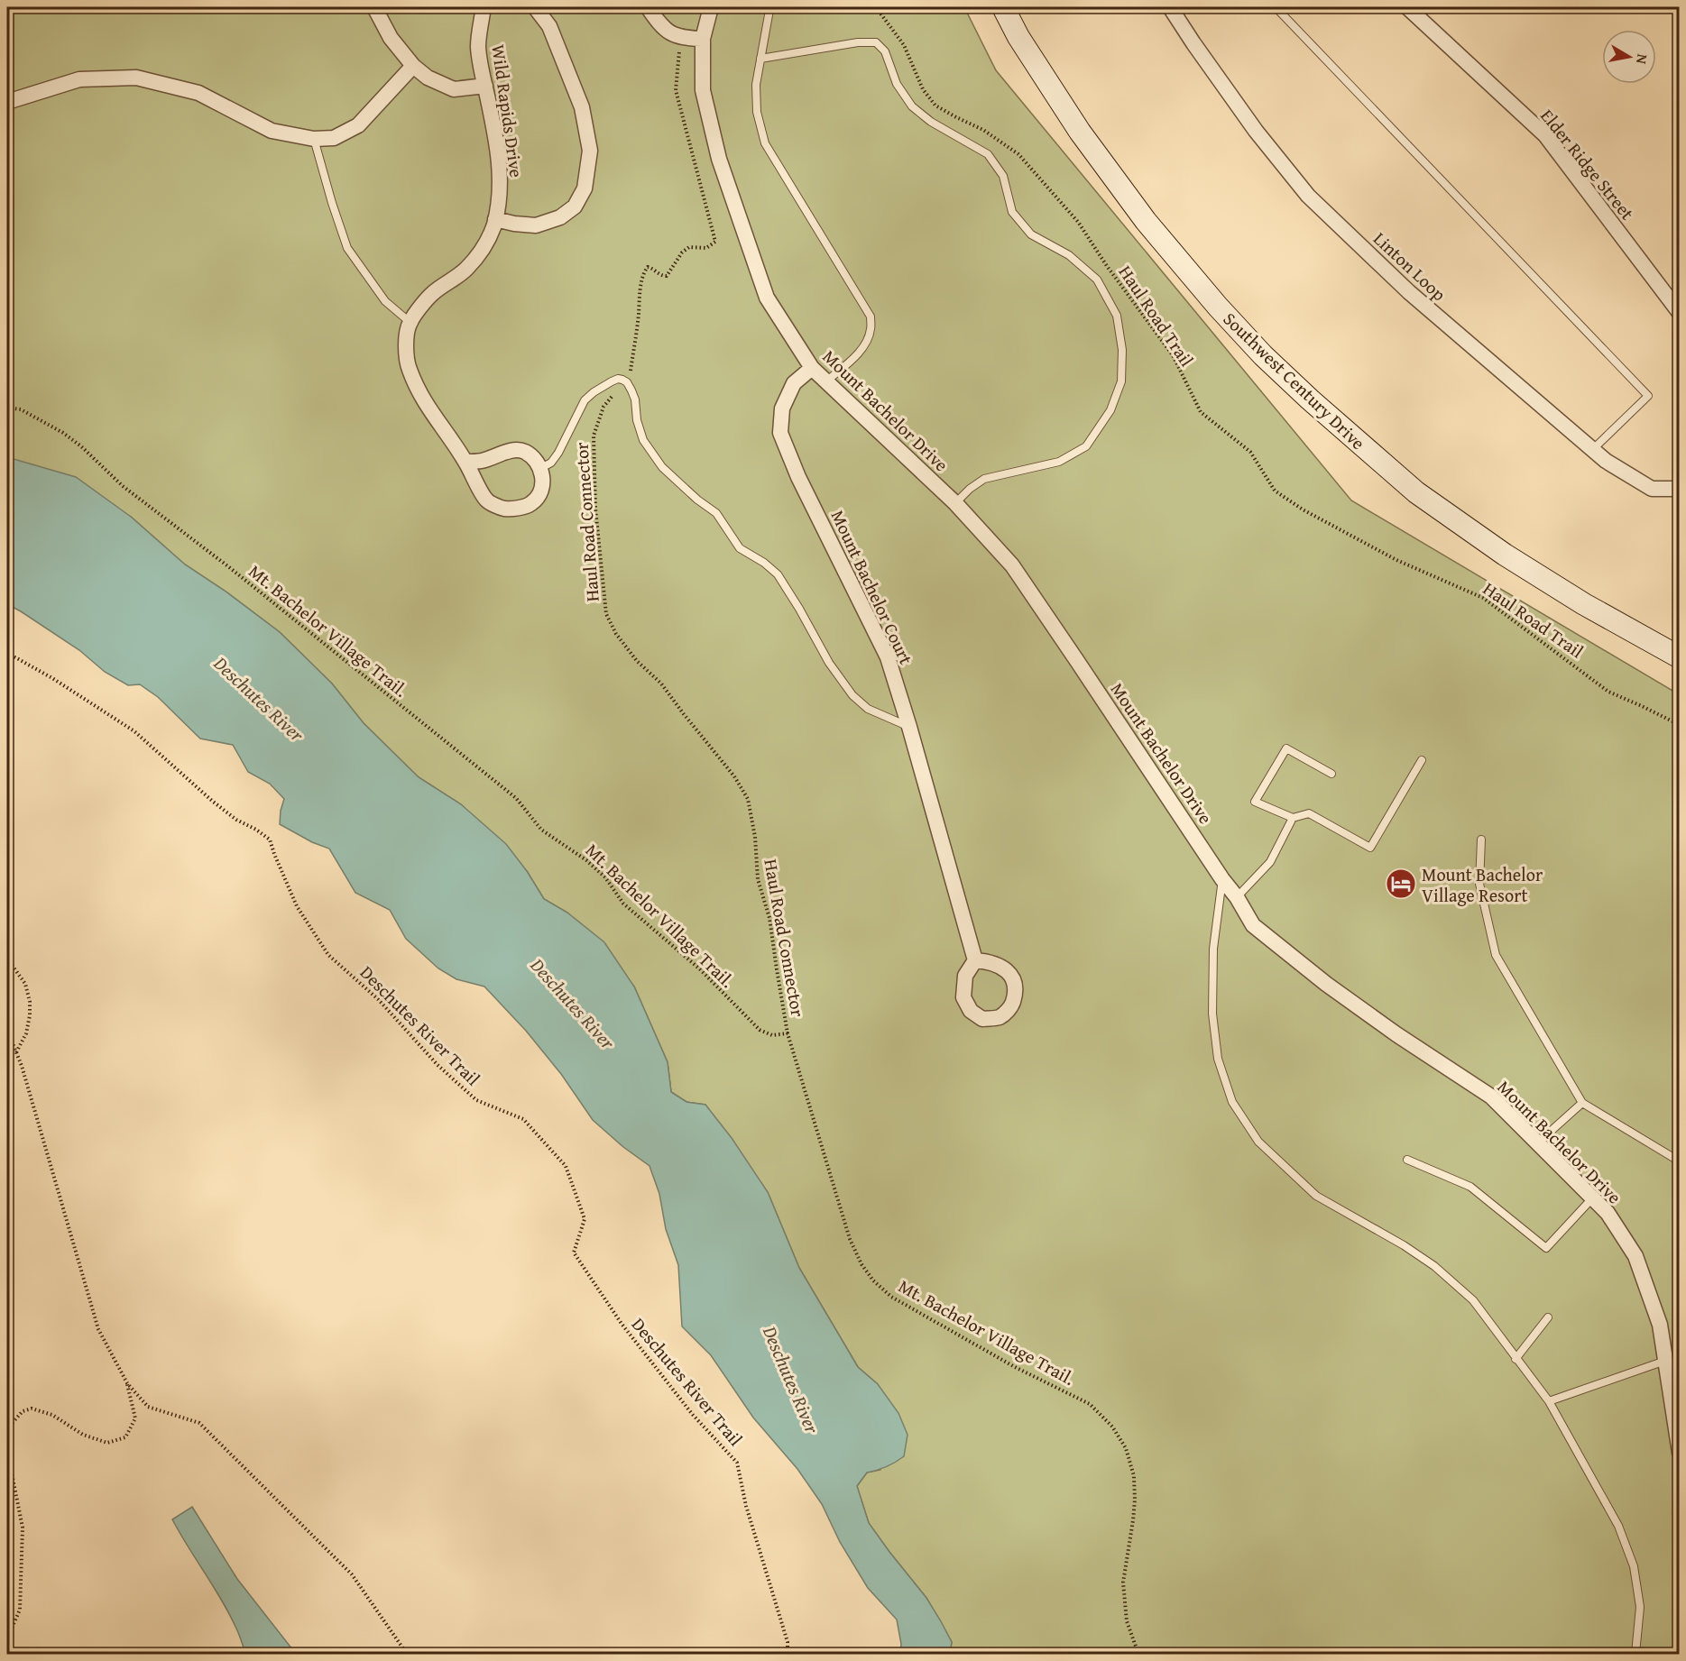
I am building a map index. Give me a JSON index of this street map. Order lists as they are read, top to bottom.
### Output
{
  "streets": {
    "main road": ["Southwest Century Drive"],
    "street": [
      "Wild Rapids Drive",
      "Elder Ridge Street",
      "Linton Loop",
      "Mount Bachelor Drive",
      "Mount Bachelor Court"
    ],
    "path": [
      "Haul Road Trail",
      "Haul Road Connector",
      "Mt. Bachelor Village Trail.",
      "Deschutes River Trail"
    ]
  },
  "crossings": [
    ["Mount Bachelor Drive", "Mount Bachelor Court"],
    ["Haul Road Connector", "Mt. Bachelor Village Trail."]
  ],
  "water": ["Deschutes River"],
  "places": {
    "hotel": ["Mount Bachelor Village Resort"]
  },
  "north": "right"
}
